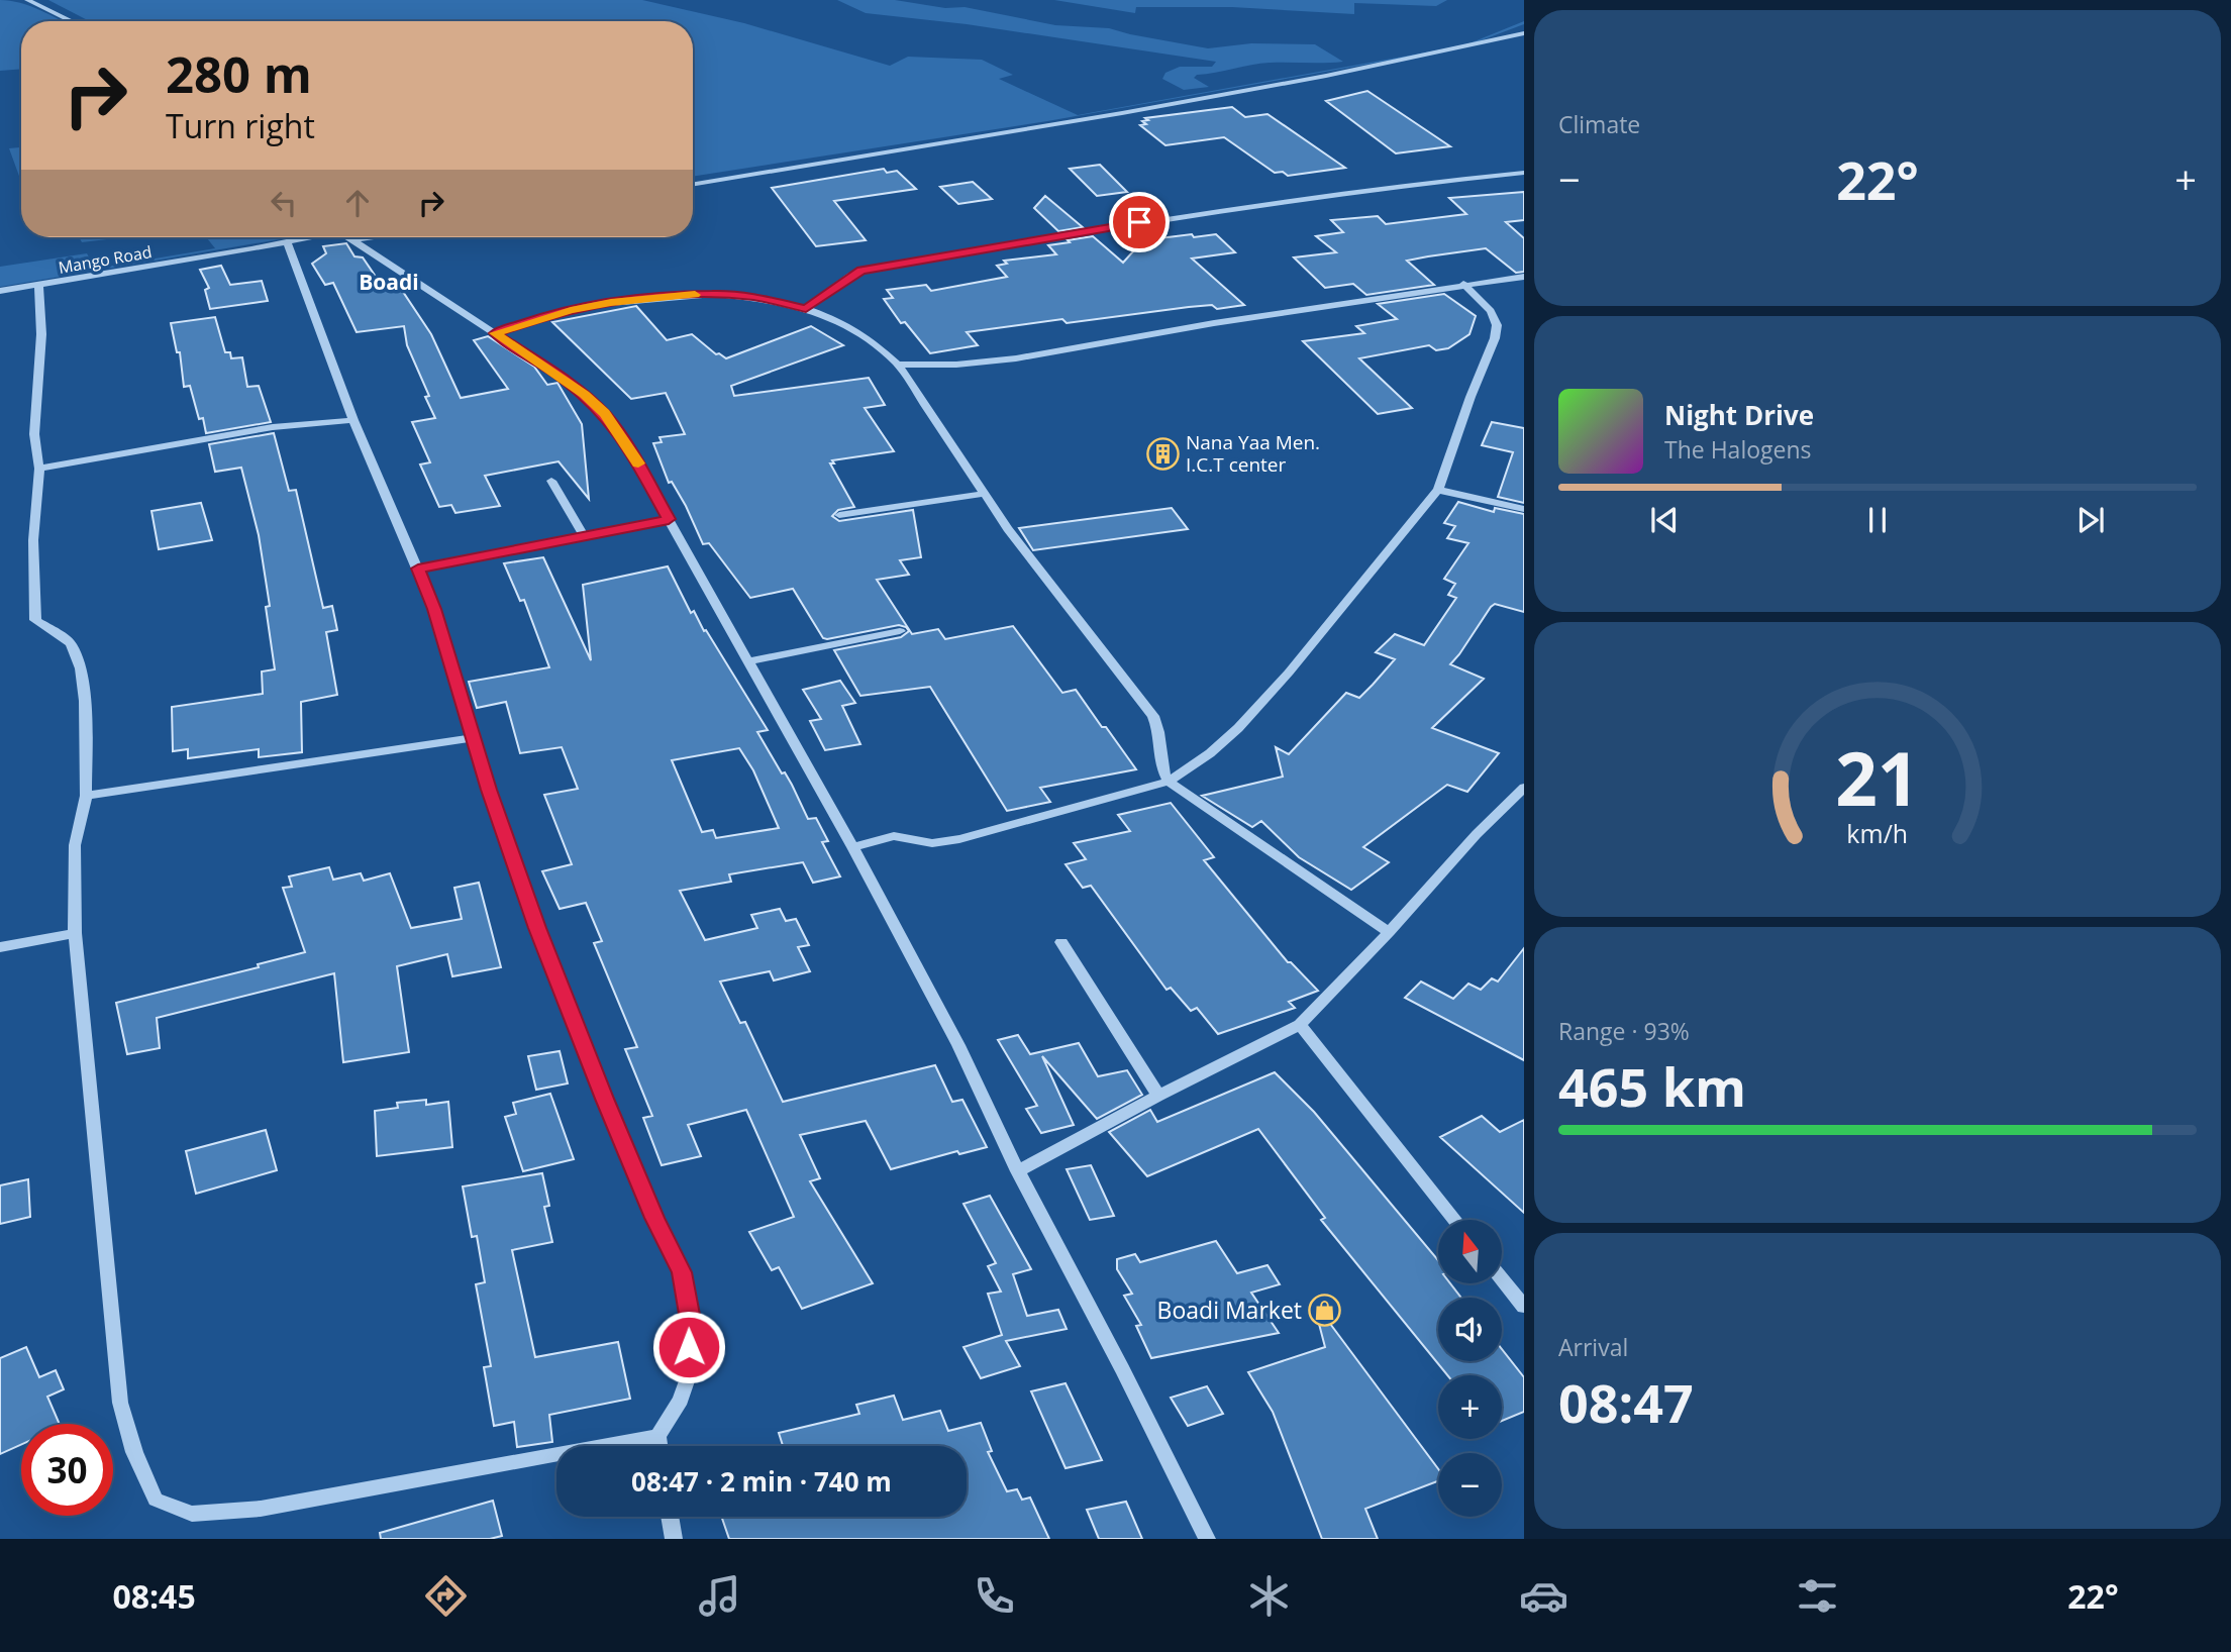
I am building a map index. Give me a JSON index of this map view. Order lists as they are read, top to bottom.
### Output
{
  "streets": {
    "street": ["Mango Road"]
  },
  "districts": ["Boadi"],
  "places": {
    "building": ["Nana Yaa Men. I.C.T center"],
    "shop": ["Boadi Market"]
  },
  "north": "top",
  "page": {
    "tile": [
      "Climate",
      ["Range · 93%", "465 km"],
      ["Arrival", "08:47"]
    ],
    "turn": ["280 m", "Turn right"],
    "heat": ["−", "22°", "+"],
    "song": ["Night Drive", "The Halogens"],
    "map_buttons": ["+", "−"],
    "limit": "30",
    "trip": "08:47 · 2 min · 740 m",
    "tabs": ["08:45", "22°"],
    "gauge": ["21", "km/h"]
  }
}
